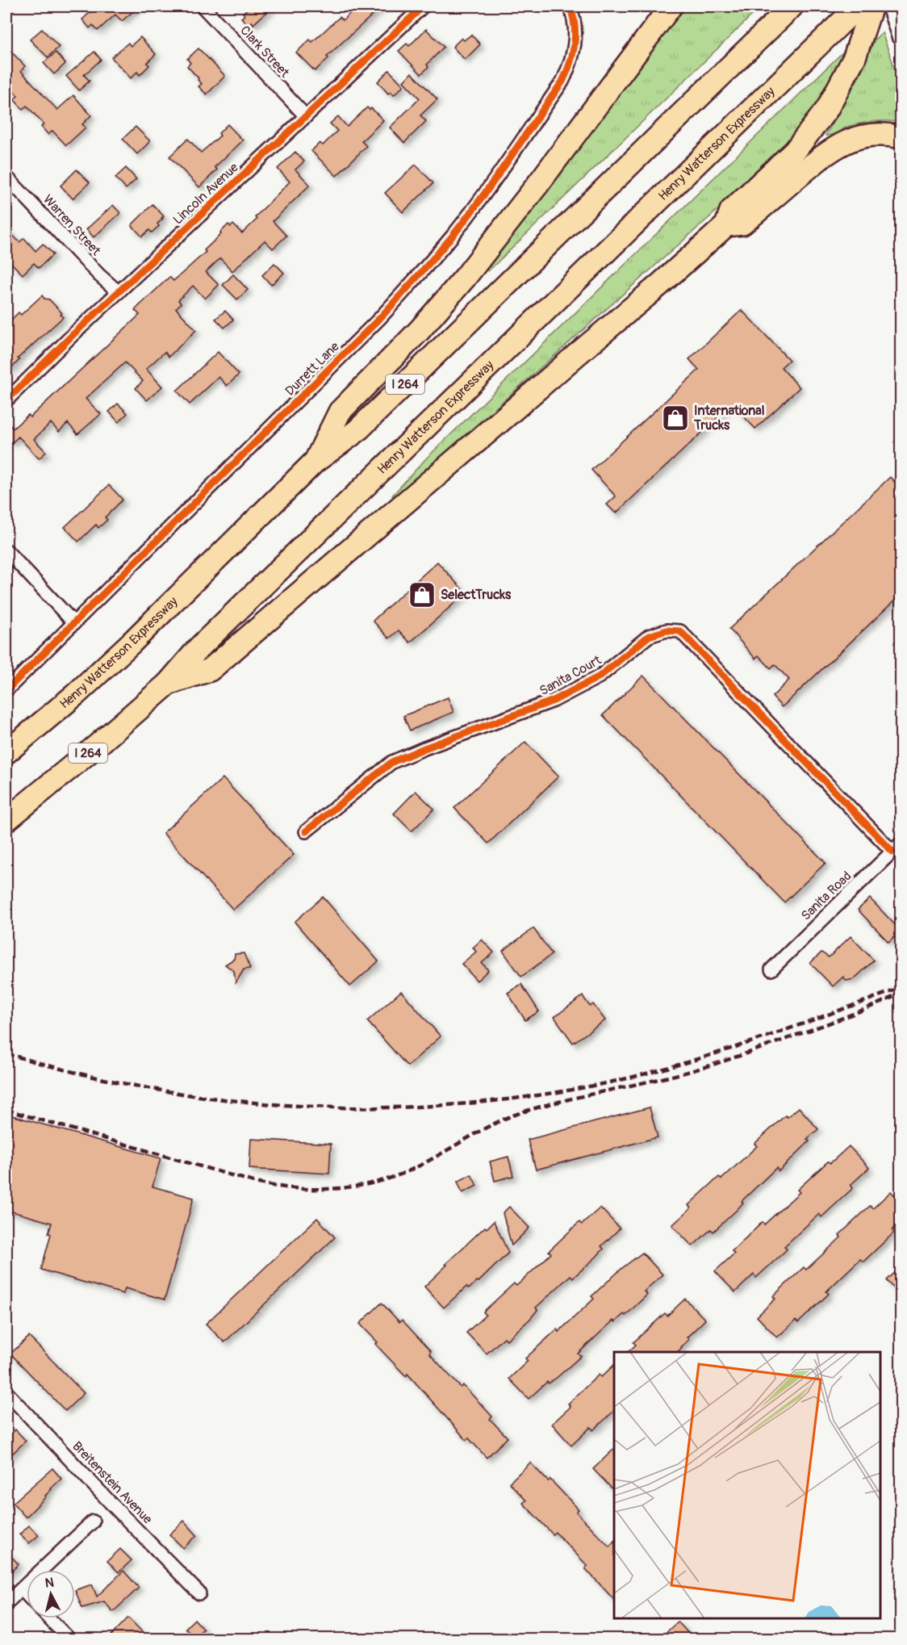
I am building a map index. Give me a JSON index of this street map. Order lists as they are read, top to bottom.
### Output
{
  "streets": {
    "highway": ["Henry Watterson Expressway", "I 264"],
    "street": [
      "Clark Street",
      "Lincoln Avenue",
      "Warren Street",
      "Durrett Lane",
      "Sanita Court",
      "Sanita Road",
      "Breitenstein Avenue"
    ]
  },
  "crossings": [
    ["Clark Street", "Lincoln Avenue"],
    ["Lincoln Avenue", "Warren Street"],
    ["Sanita Court", "Sanita Road"]
  ],
  "places": {
    "shop": ["International Trucks", "SelectTrucks"]
  },
  "north": "top"
}
